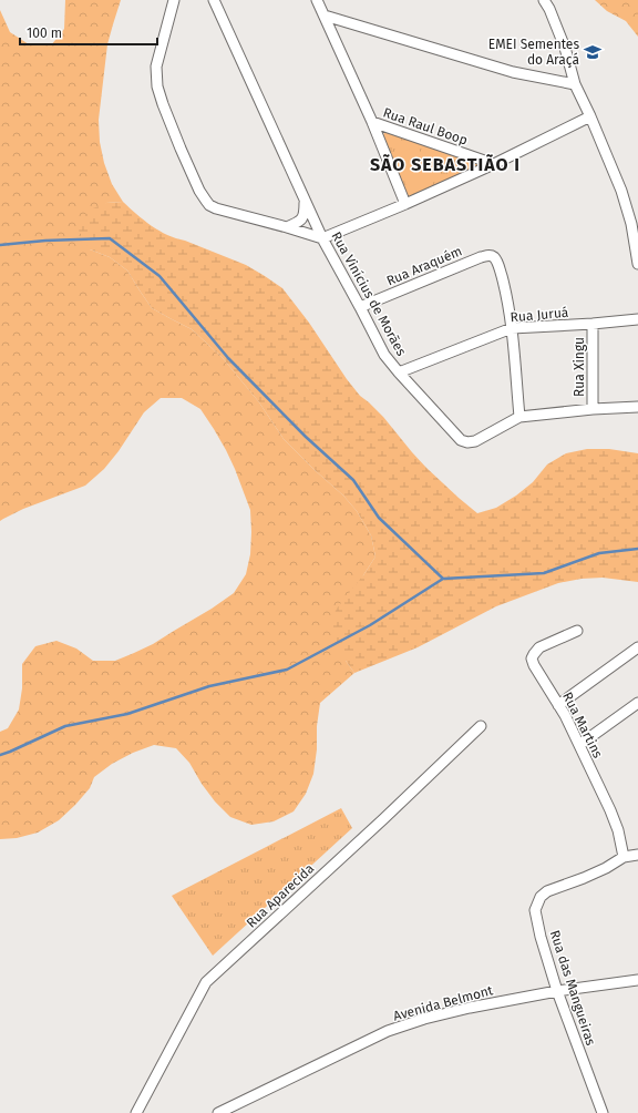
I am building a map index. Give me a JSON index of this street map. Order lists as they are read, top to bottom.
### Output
{
  "streets": {
    "street": [
      "Rua Raul Boop",
      "Rua Araquém",
      "Rua Vinícius de Morães",
      "Rua Juruá",
      "Rua Xingu",
      "Rua Martins",
      "Rua Aparecida",
      "Rua das Mangueiras",
      "Avenida Belmont"
    ]
  },
  "crossings": [
    ["Rua Araquém", "Rua Vinícius de Morães"],
    ["Rua Araquém", "Rua Juruá"],
    ["Rua Vinícius de Morães", "Rua Juruá"],
    ["Rua Vinícius de Morães", "Rua Xingu"],
    ["Rua Juruá", "Rua Xingu"],
    ["Rua Martins", "Rua das Mangueiras"],
    ["Rua das Mangueiras", "Avenida Belmont"]
  ],
  "districts": ["SÃO SEBASTIÃO I"],
  "places": {
    "school or university": ["EMEI Sementes do Araçá"]
  },
  "scale_bar": "100 m"
}
